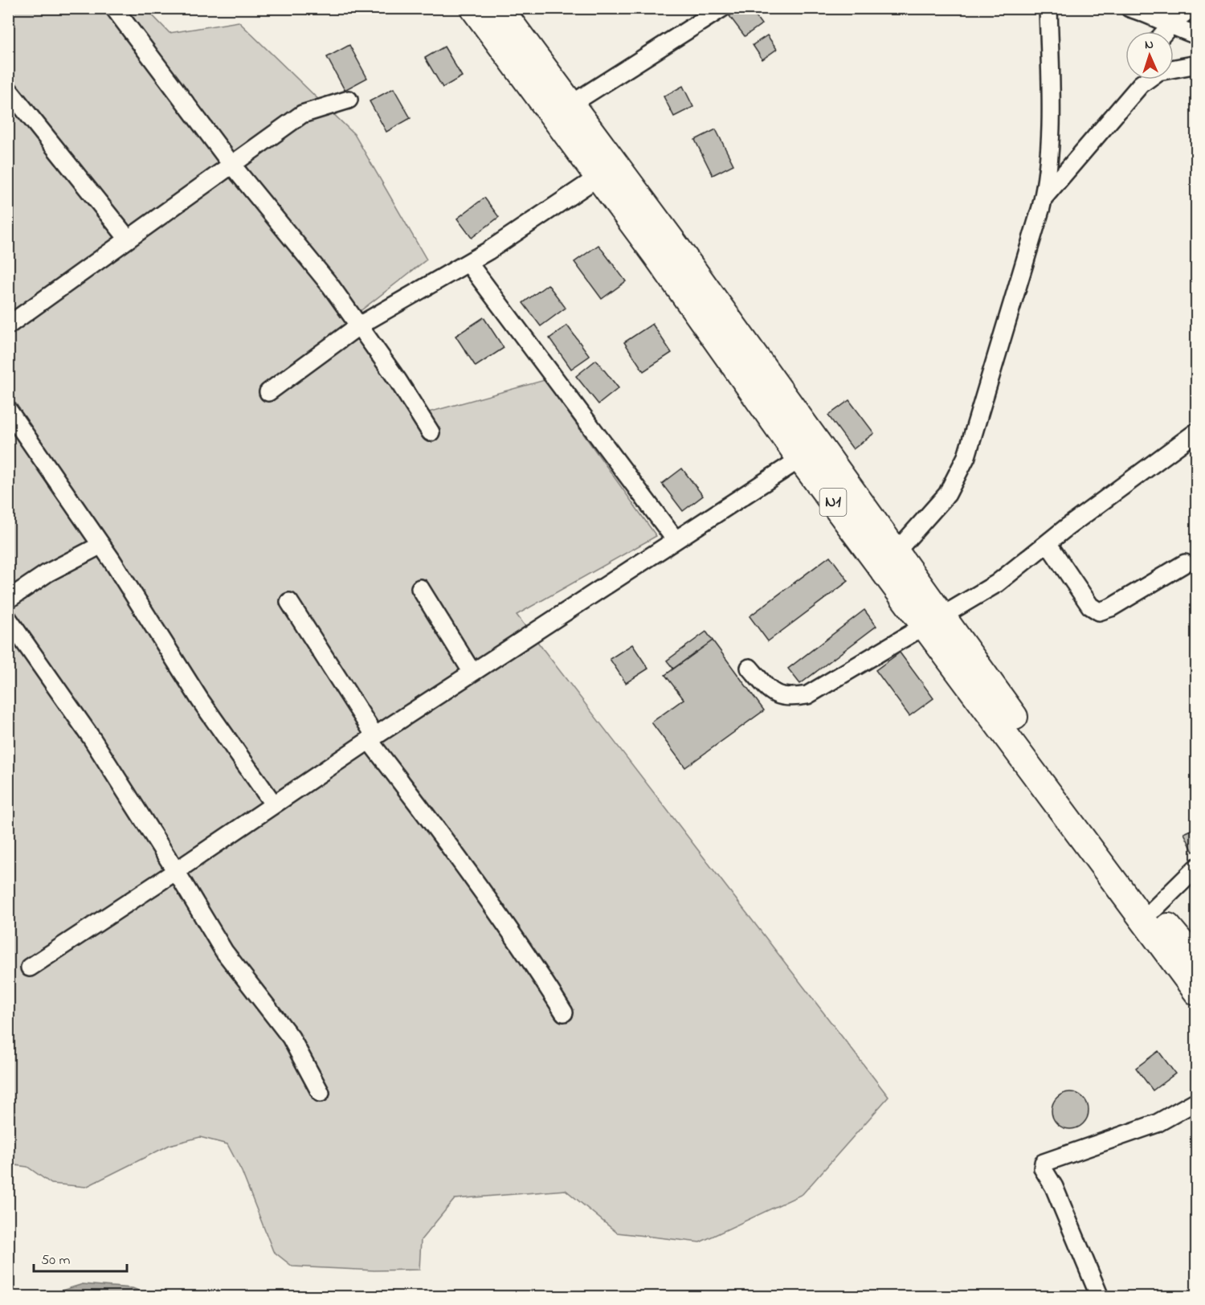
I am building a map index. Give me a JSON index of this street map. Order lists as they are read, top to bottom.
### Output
{
  "streets": {
    "highway": ["N1"]
  },
  "scale_bar": "50 m",
  "north": "top"
}
